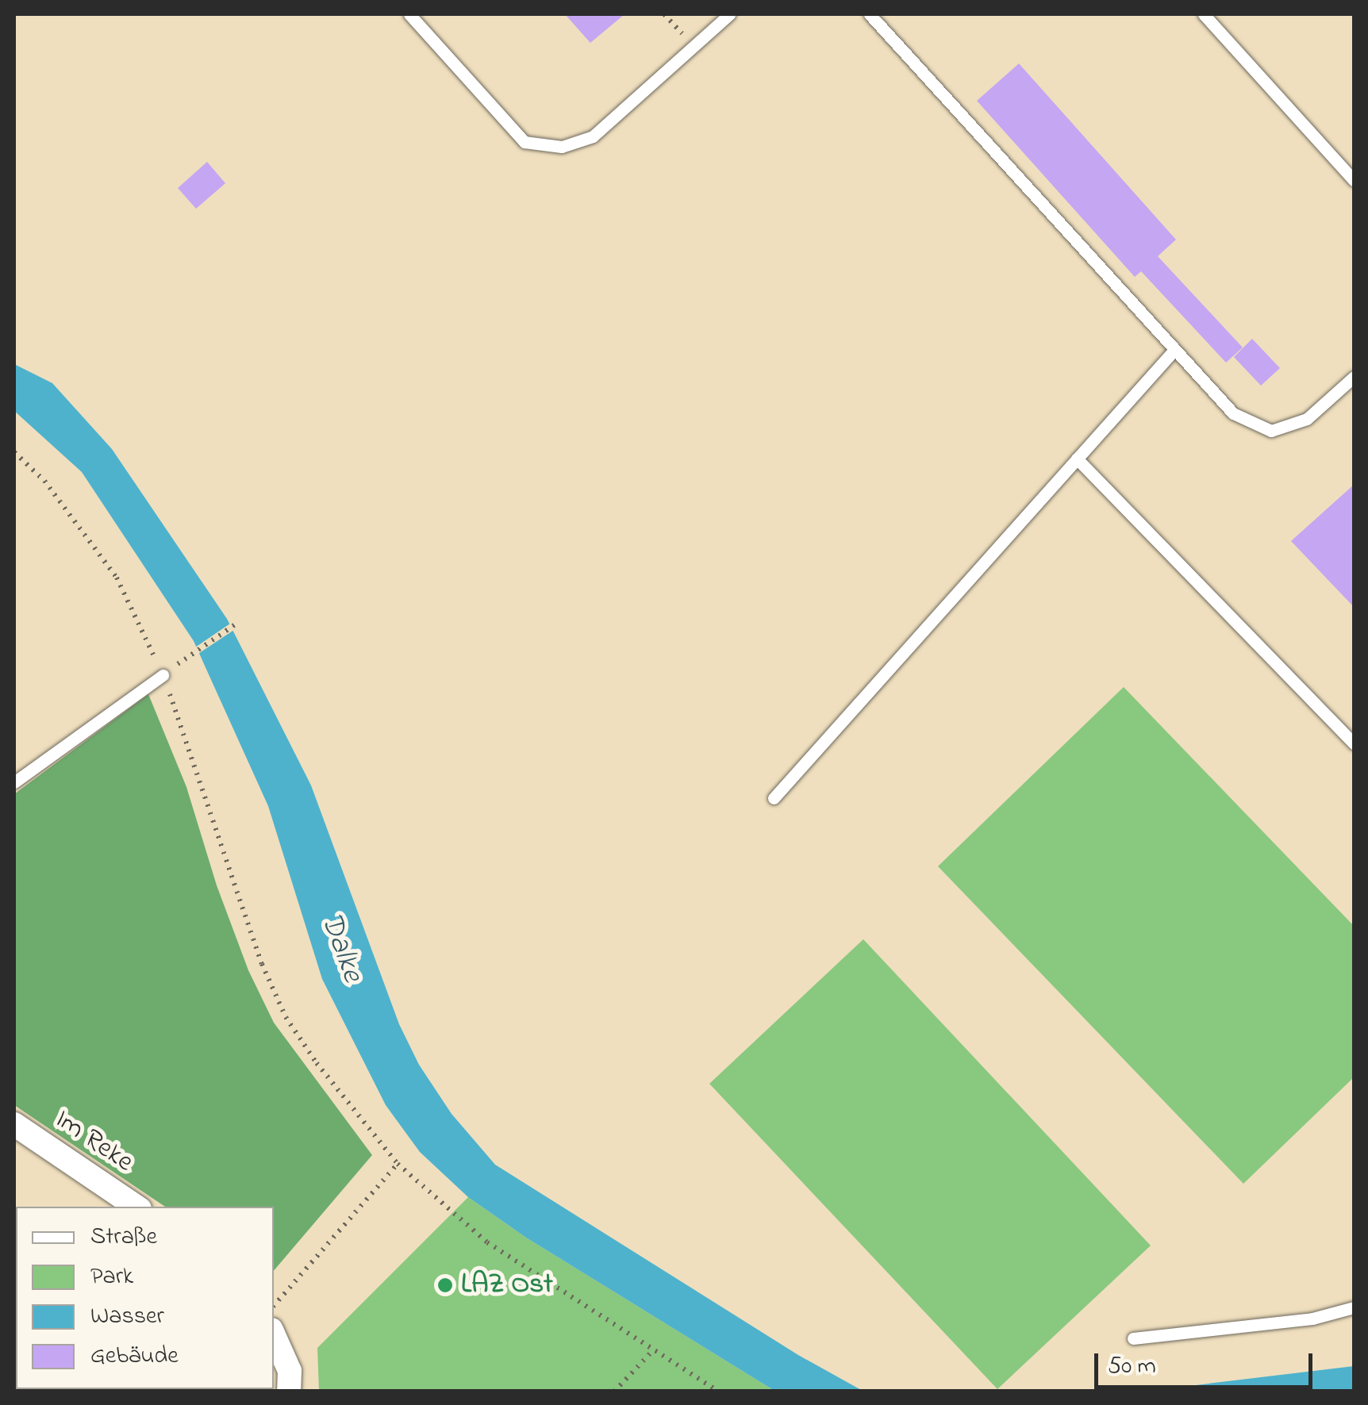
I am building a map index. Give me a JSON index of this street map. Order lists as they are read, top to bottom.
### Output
{
  "streets": {
    "street": ["Im Reke"]
  },
  "water": ["Dalke"],
  "places": ["LAZ Ost"],
  "legend": [
    "Straße",
    "Park",
    "Wasser",
    "Gebäude"
  ],
  "scale_bar": "50 m"
}
